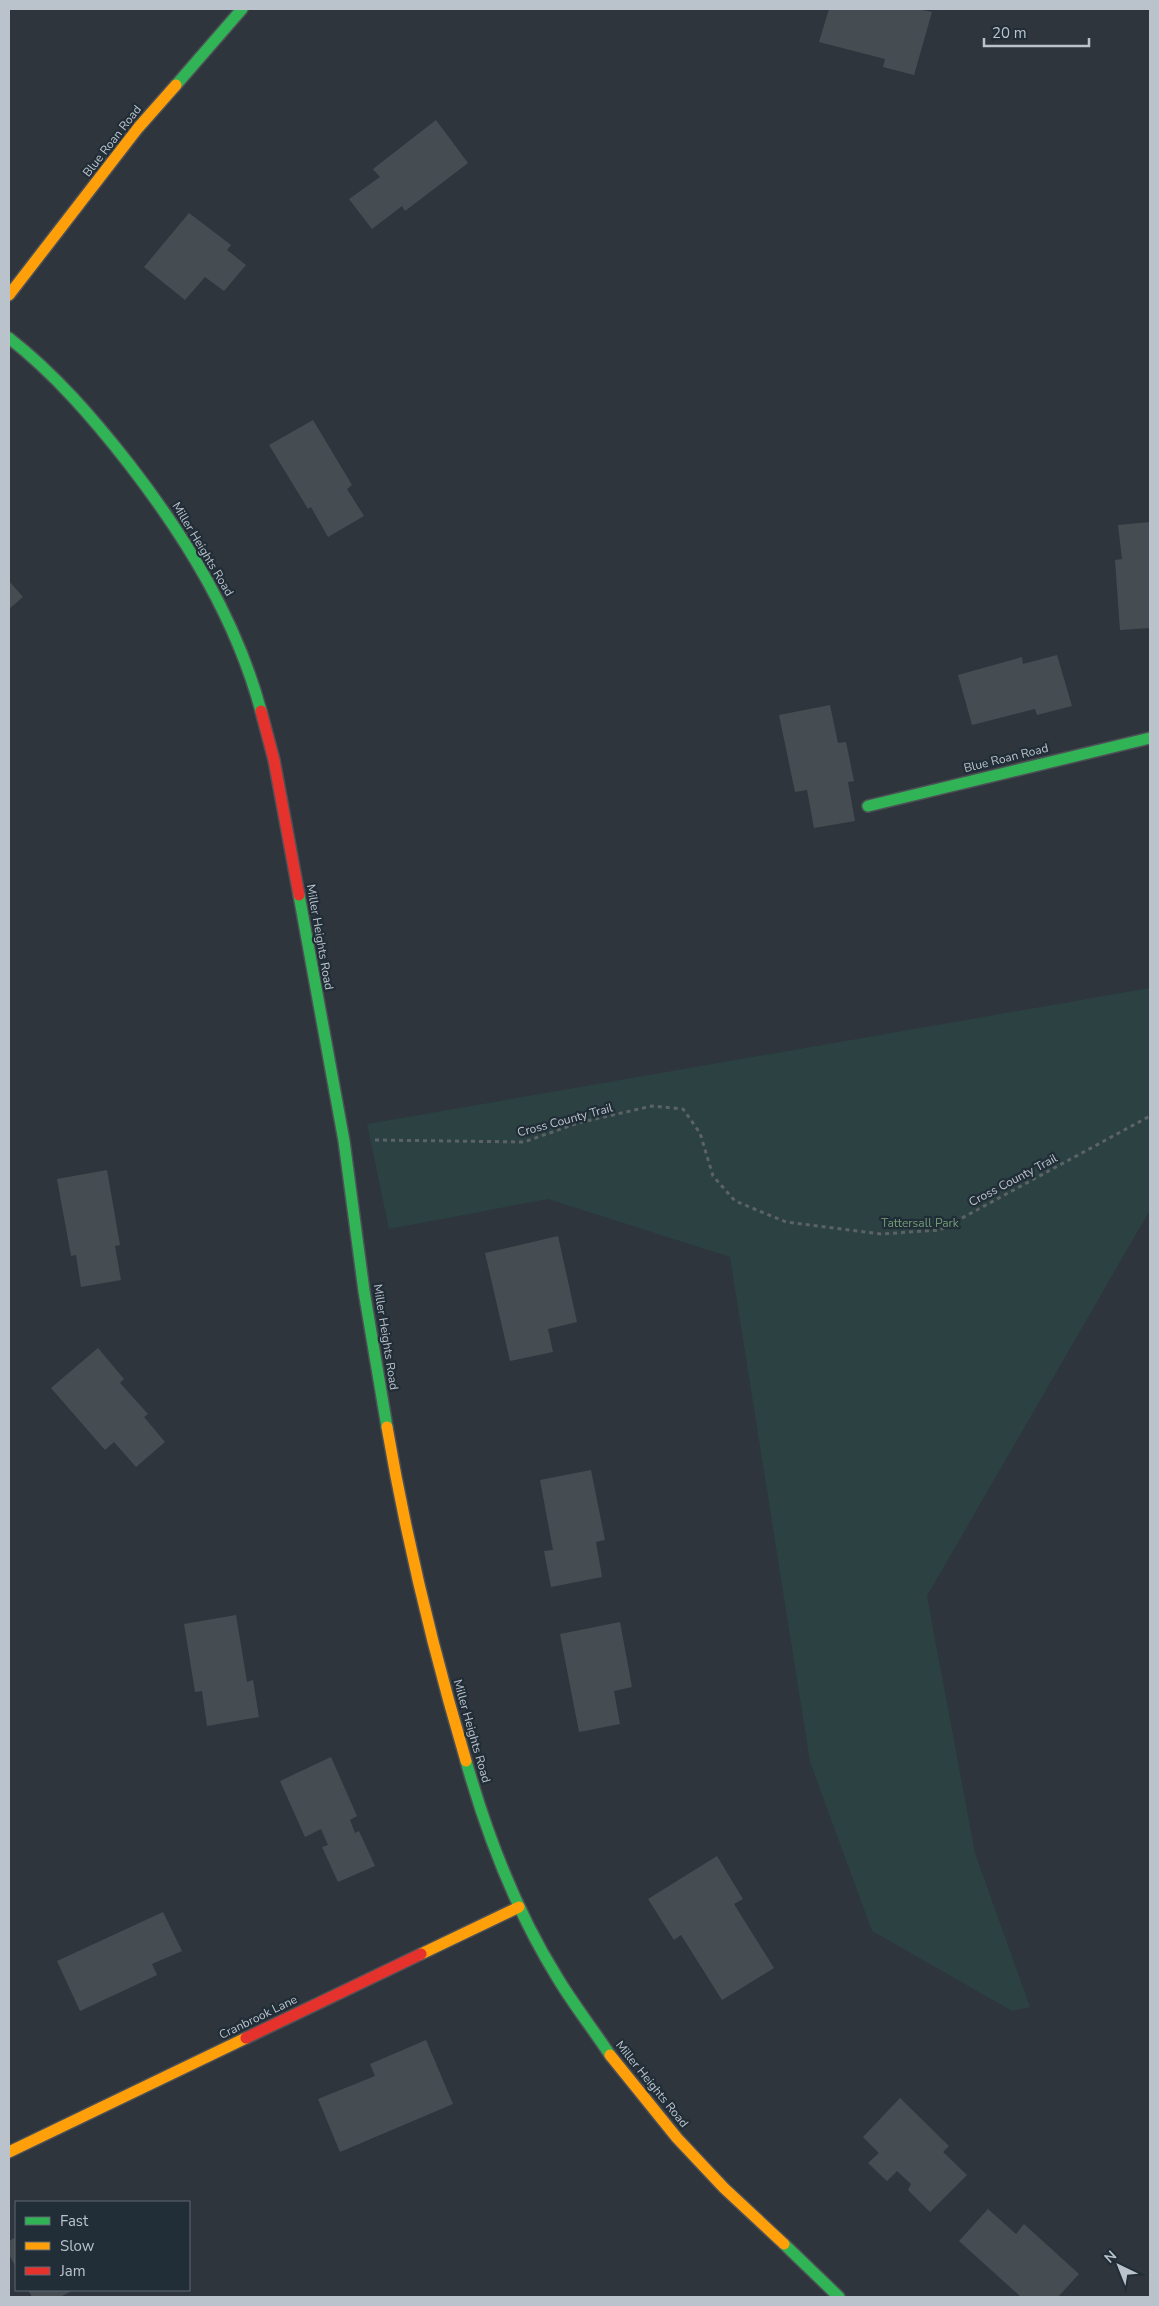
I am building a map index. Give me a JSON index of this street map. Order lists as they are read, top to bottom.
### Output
{
  "streets": {
    "street": ["Blue Roan Road", "Miller Heights Road", "Cranbrook Lane"],
    "path": ["Cross County Trail"]
  },
  "crossings": [
    ["Miller Heights Road", "Cross County Trail"],
    ["Miller Heights Road", "Cranbrook Lane"]
  ],
  "parks": ["Tattersall Park"],
  "legend": ["Fast", "Slow", "Jam"],
  "scale_bar": "20 m",
  "north": "top left"
}
